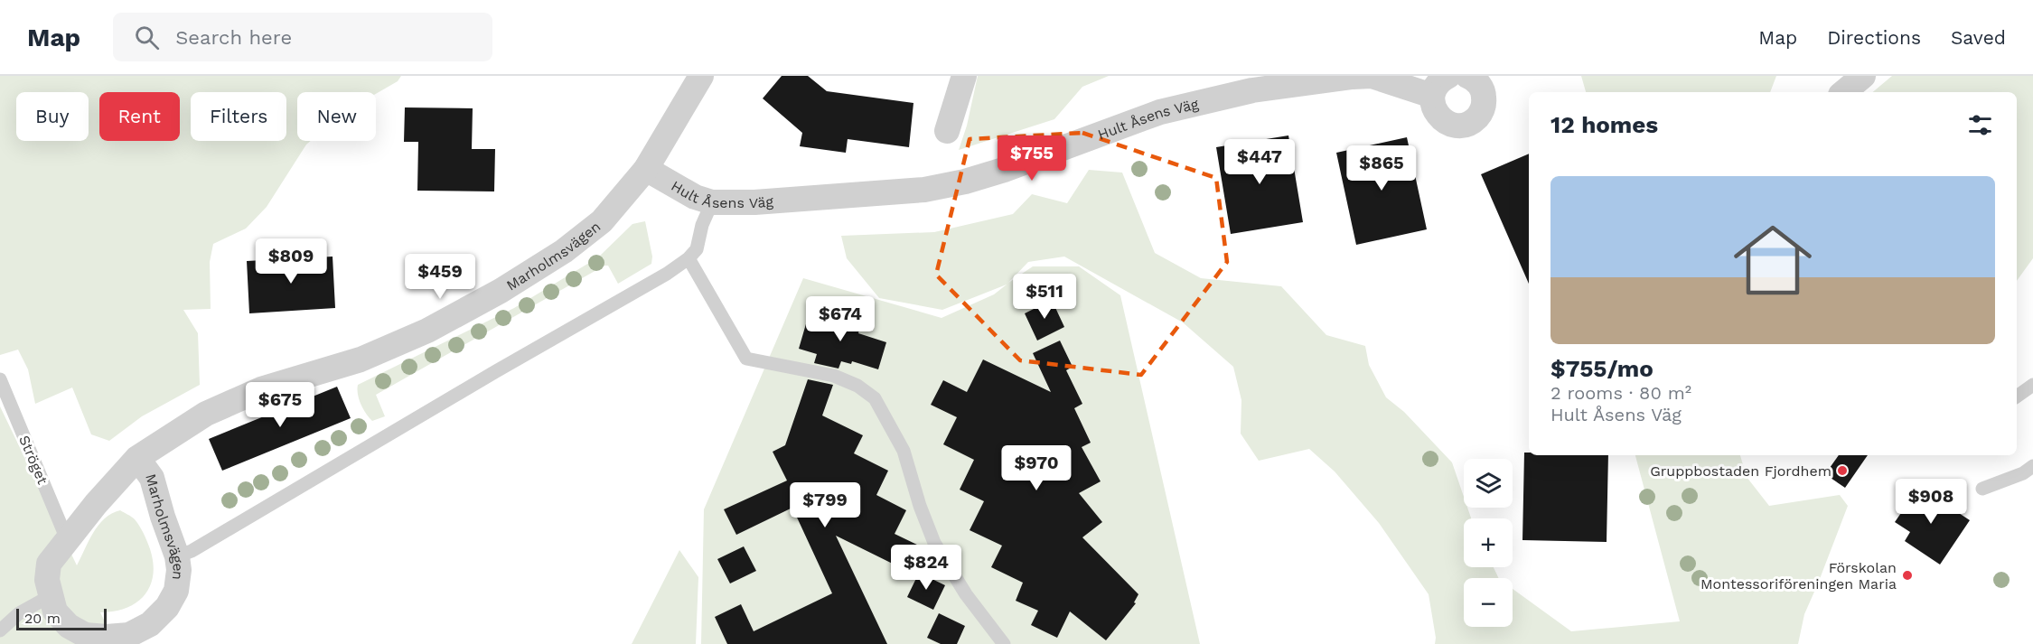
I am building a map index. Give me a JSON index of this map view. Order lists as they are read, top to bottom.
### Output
{
  "streets": {
    "street": ["Hult Åsens Väg", "Marholmsvägen"],
    "lane": ["Ströget"]
  },
  "crossings": [
    ["Hult Åsens Väg", "Marholmsvägen"],
    ["Marholmsvägen", "Ströget"]
  ],
  "places": ["Gruppbostaden Fjordhem", "Förskolan Montessoriföreningen Maria"],
  "scale_bar": "20 m",
  "page": {
    "header": "Map",
    "search": "Search here",
    "nav": ["Map", "Directions", "Saved"],
    "chip": [
      "Buy",
      "Rent",
      "Filters",
      "New"
    ],
    "heading": "12 homes",
    "price": [
      "$755",
      "$447",
      "$865",
      "$809",
      "$459",
      "$511",
      "$674",
      "$675",
      "$970",
      "$908",
      "$799",
      "$824"
    ],
    "list": [
      {
        "name": "$755/mo",
        "note": "2 rooms · 80 m² · Hult Åsens Väg"
      }
    ],
    "map_buttons": ["+", "−"],
    "scale": "20 m"
  }
}
